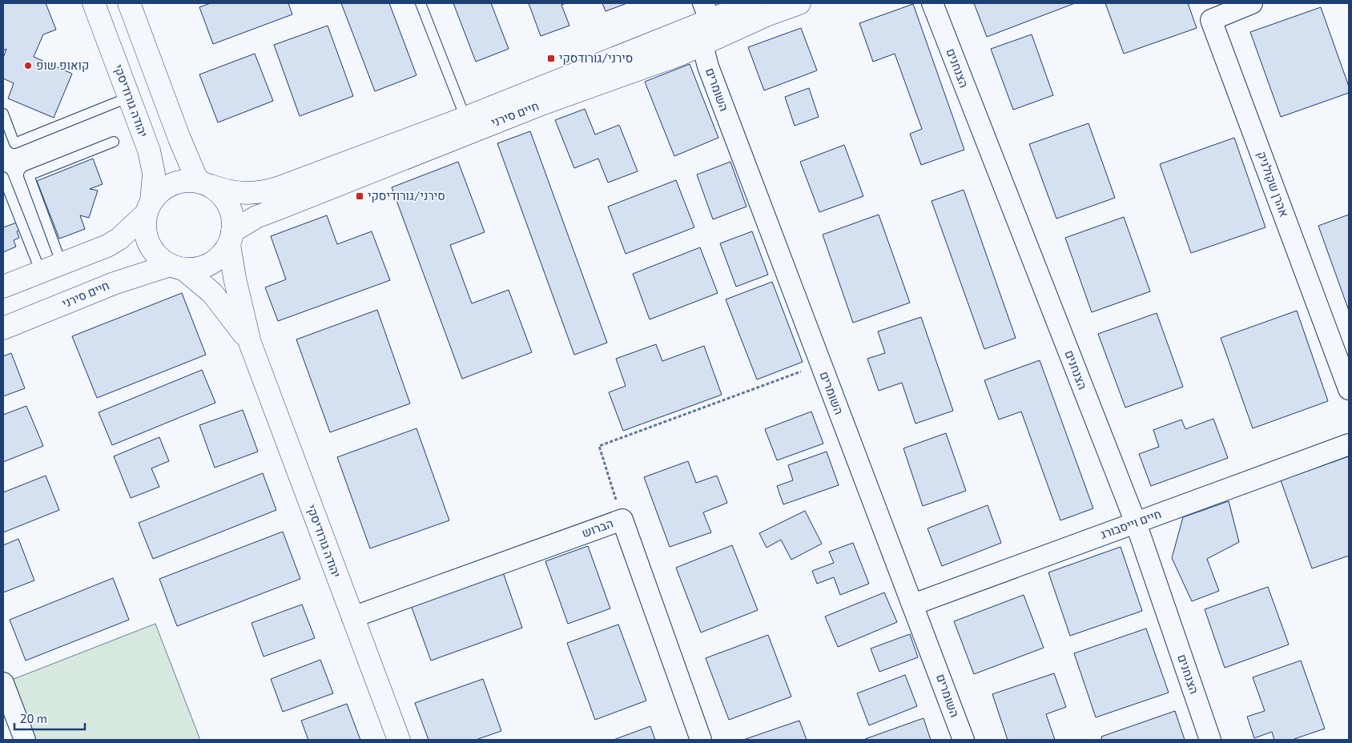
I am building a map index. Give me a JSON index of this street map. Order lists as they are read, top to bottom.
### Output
{
  "streets": {
    "street": [
      "הצנחנים",
      "השומרים",
      "יהודה גורודיסקי",
      "חיים סירני",
      "אהרן שקולניק",
      "חיים וייסבורג",
      "הברוש"
    ]
  },
  "crossings": [
    ["הצנחנים", "חיים וייסבורג"],
    ["השומרים", "חיים סירני"],
    ["השומרים", "חיים וייסבורג"],
    ["יהודה גורודיסקי", "חיים סירני"],
    ["יהודה גורודיסקי", "הברוש"]
  ],
  "places": {
    "transit": ["סירני/גורודסקי", "סירני/גורודיסקי"],
    "other": ["קואופ שופ"]
  },
  "scale_bar": "20 m"
}
